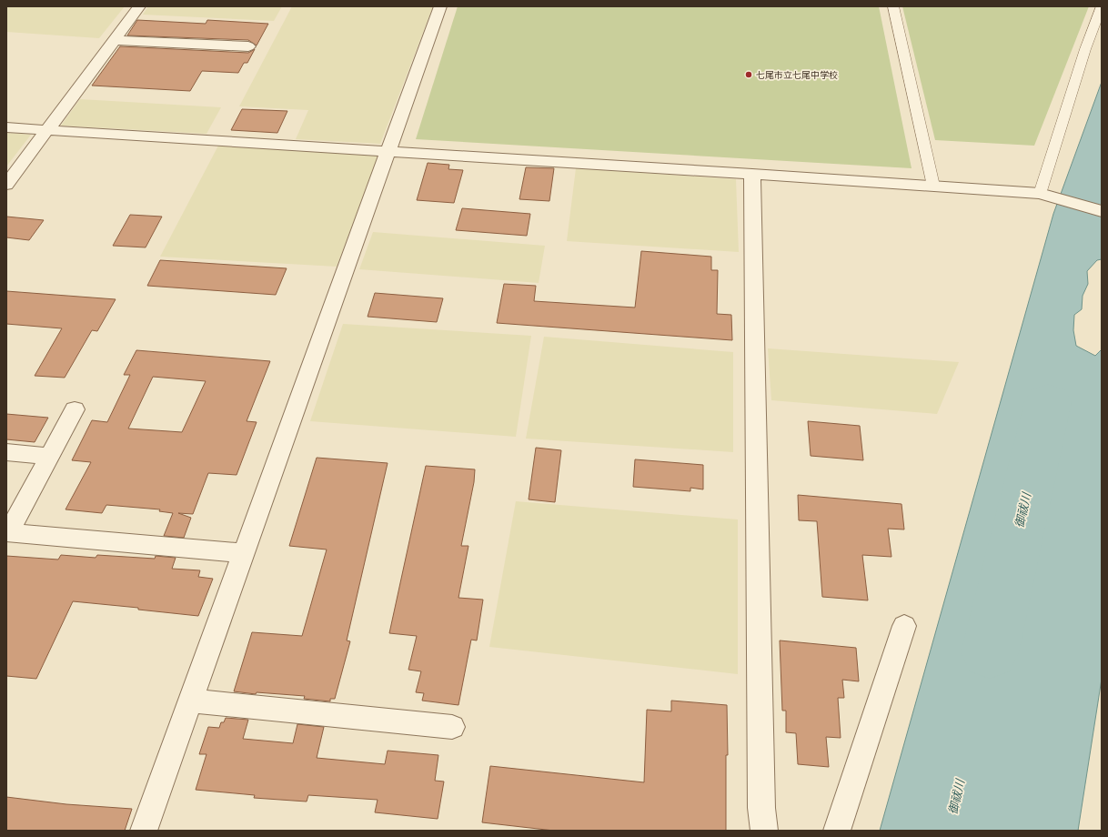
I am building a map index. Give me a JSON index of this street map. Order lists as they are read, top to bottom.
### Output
{
  "water": ["御祓川"],
  "places": ["七尾市立七尾中学校"]
}
